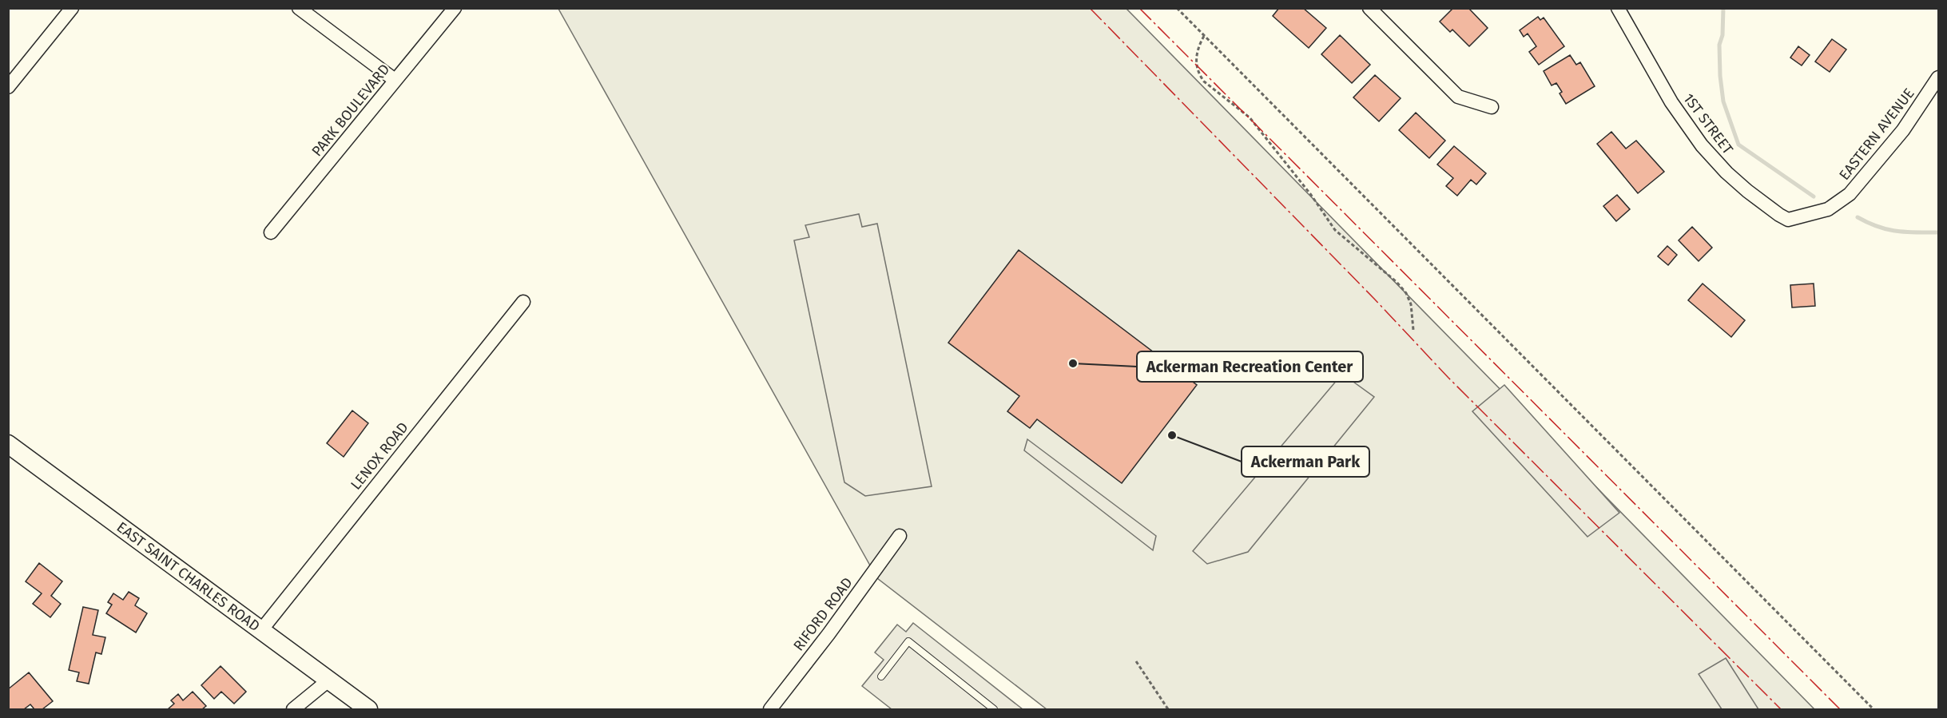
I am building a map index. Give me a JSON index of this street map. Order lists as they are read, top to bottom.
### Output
{
  "streets": {
    "main road": ["EAST SAINT CHARLES ROAD"],
    "street": [
      "PARK BOULEVARD",
      "1ST STREET",
      "EASTERN AVENUE",
      "LENOX ROAD",
      "RIFORD ROAD"
    ]
  },
  "crossings": [
    ["1ST STREET", "EASTERN AVENUE"],
    ["LENOX ROAD", "EAST SAINT CHARLES ROAD"]
  ],
  "places": ["Ackerman Recreation Center", "Ackerman Park"]
}
